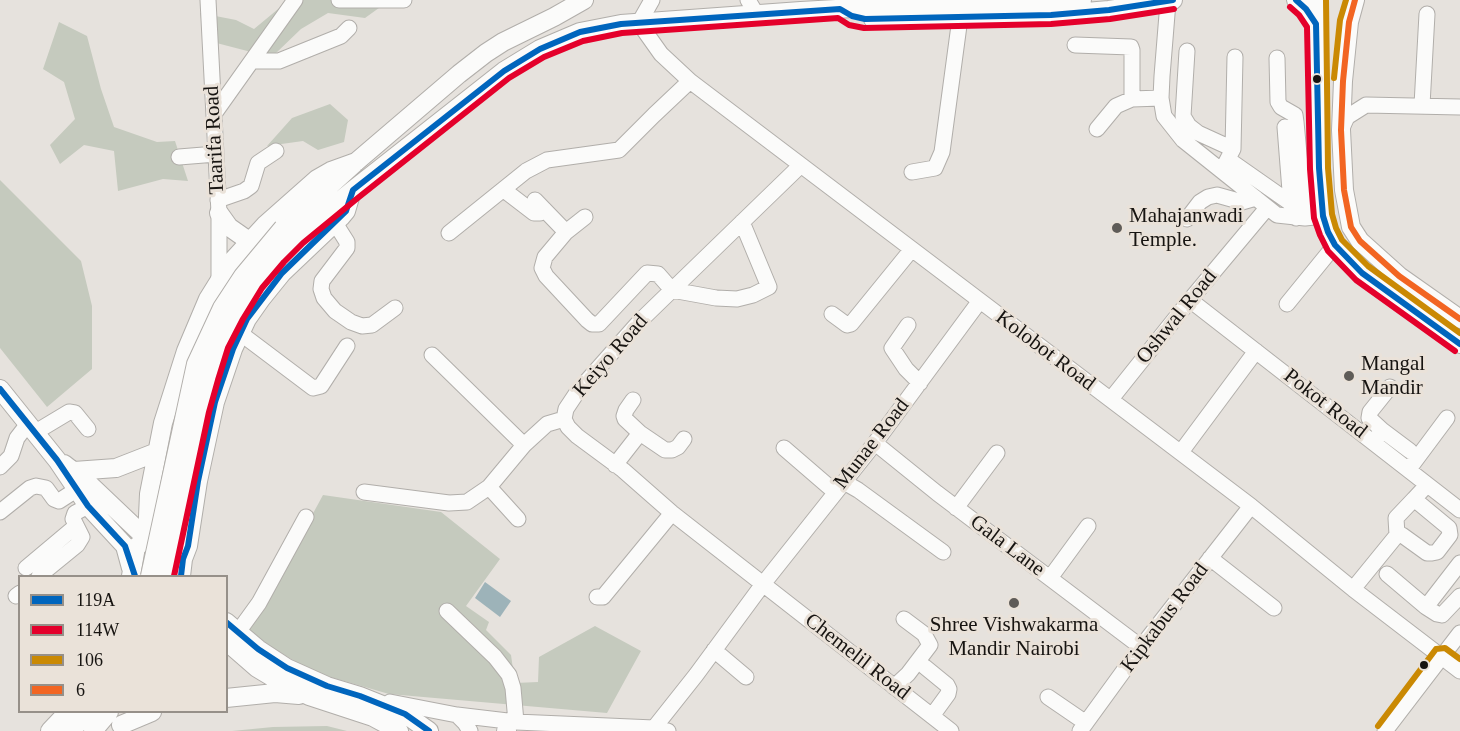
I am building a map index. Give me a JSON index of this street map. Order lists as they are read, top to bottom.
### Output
{
  "streets": {
    "street": [
      "Taarifa Road",
      "Oshwal Road",
      "Kolobot Road",
      "Keiyo Road",
      "Pokot Road",
      "Munae Road",
      "Gala Lane",
      "Kipkabus Road",
      "Chemelil Road"
    ]
  },
  "crossings": [
    ["Oshwal Road", "Kolobot Road"],
    ["Oshwal Road", "Pokot Road"],
    ["Kolobot Road", "Keiyo Road"],
    ["Kolobot Road", "Munae Road"],
    ["Kolobot Road", "Kipkabus Road"],
    ["Keiyo Road", "Munae Road"],
    ["Keiyo Road", "Chemelil Road"],
    ["Munae Road", "Gala Lane"],
    ["Munae Road", "Chemelil Road"],
    ["Gala Lane", "Kipkabus Road"]
  ],
  "places": ["Mahajanwadi Temple.", "Mangal Mandir", "Shree Vishwakarma Mandir Nairobi"],
  "lines": [
    "transit line 119A",
    "transit line 106",
    "transit line 6",
    "transit line 114W"
  ],
  "legend": [
    "119A",
    "114W",
    "106",
    "6"
  ]
}
